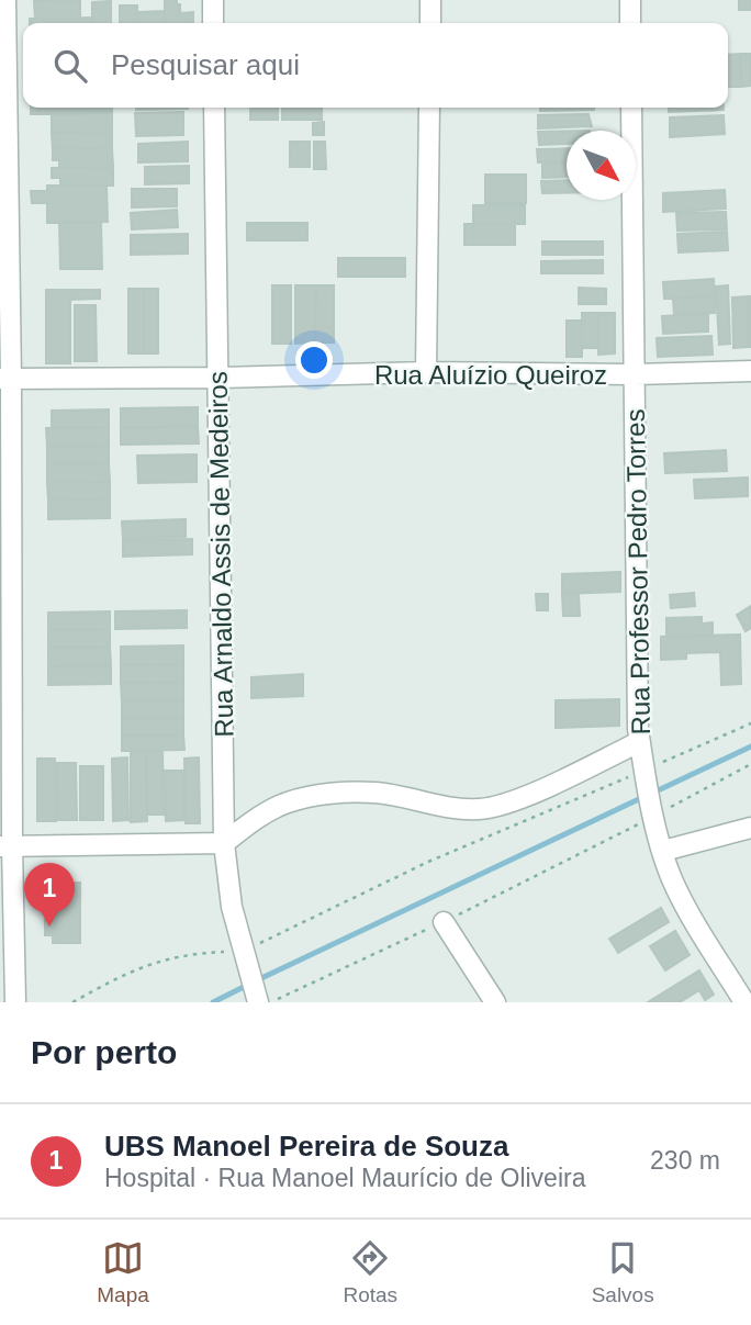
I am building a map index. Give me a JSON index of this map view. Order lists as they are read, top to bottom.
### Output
{
  "streets": {
    "street": ["Rua Aluízio Queiroz", "Rua Arnaldo Assis de Medeiros", "Rua Professor Pedro Torres"]
  },
  "crossings": [
    ["Rua Aluízio Queiroz", "Rua Arnaldo Assis de Medeiros"],
    ["Rua Aluízio Queiroz", "Rua Professor Pedro Torres"]
  ],
  "north": "bottom right",
  "page": {
    "search": "Pesquisar aqui",
    "pins": "1",
    "heading": "Por perto",
    "list": [
      {
        "mark": "1",
        "name": "UBS Manoel Pereira de Souza",
        "note": "Hospital · Rua Manoel Maurício de Oliveira",
        "value": "230 m"
      }
    ],
    "nav": ["Mapa", "Rotas", "Salvos"]
  }
}
